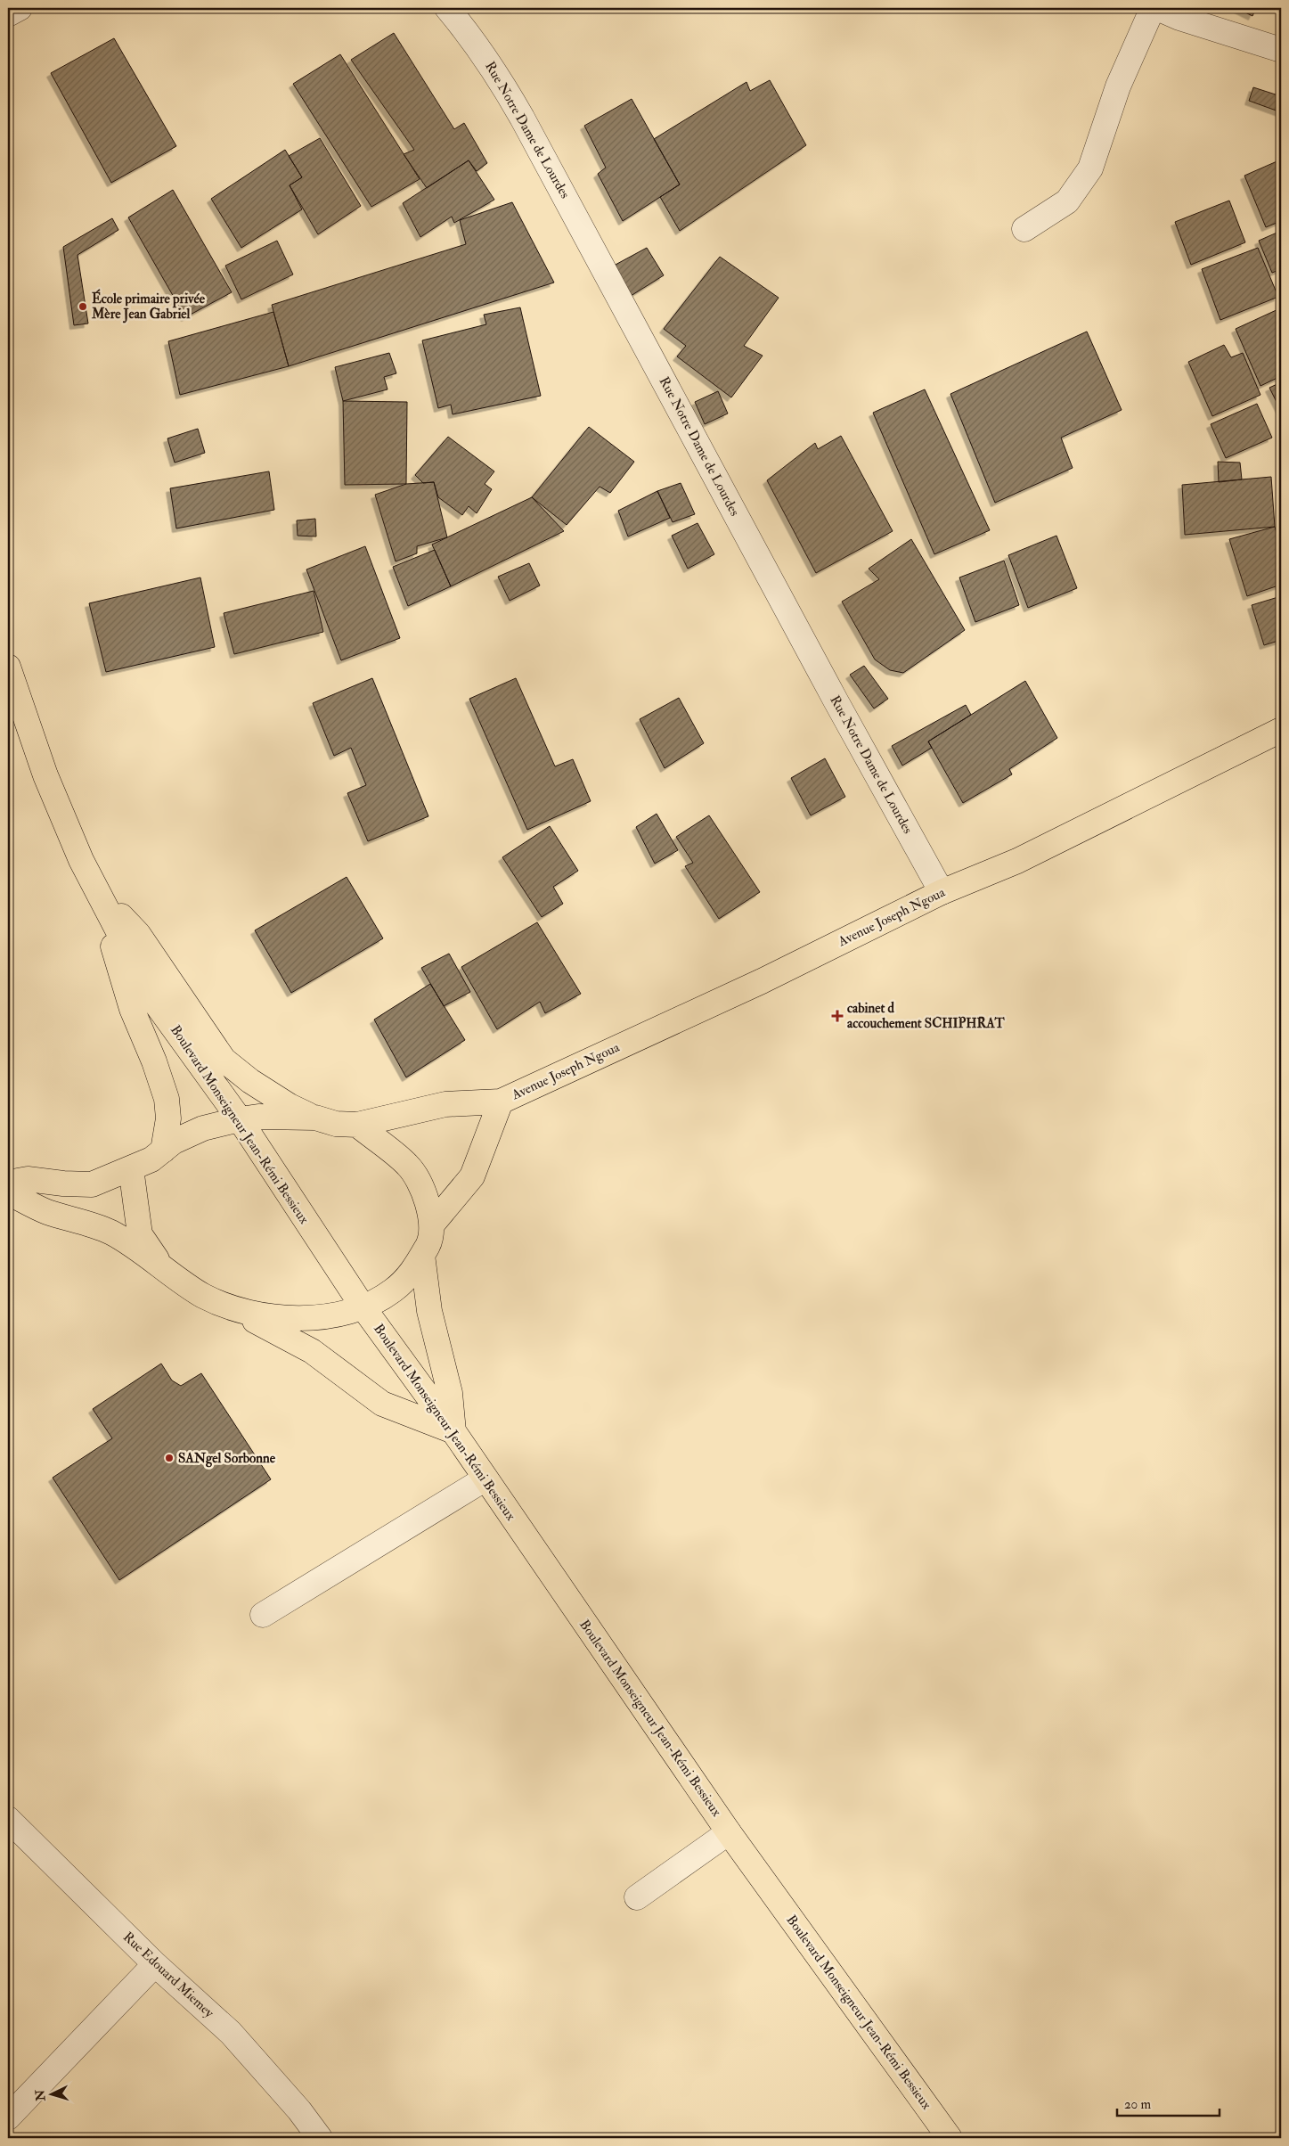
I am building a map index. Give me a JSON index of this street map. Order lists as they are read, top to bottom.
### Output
{
  "streets": {
    "main road": ["Avenue Joseph Ngoua", "Boulevard Monseigneur Jean-Rémi Bessieux"],
    "street": ["Rue Notre Dame de Lourdes", "Rue Edouard Miemey"]
  },
  "crossings": [
    ["Rue Notre Dame de Lourdes", "Avenue Joseph Ngoua"]
  ],
  "places": {
    "other": ["École primaire privée Mère Jean Gabriel", "SANgel Sorbonne"],
    "health": ["cabinet d accouchement SCHIPHRAT"]
  },
  "scale_bar": "20 m",
  "north": "left"
}
